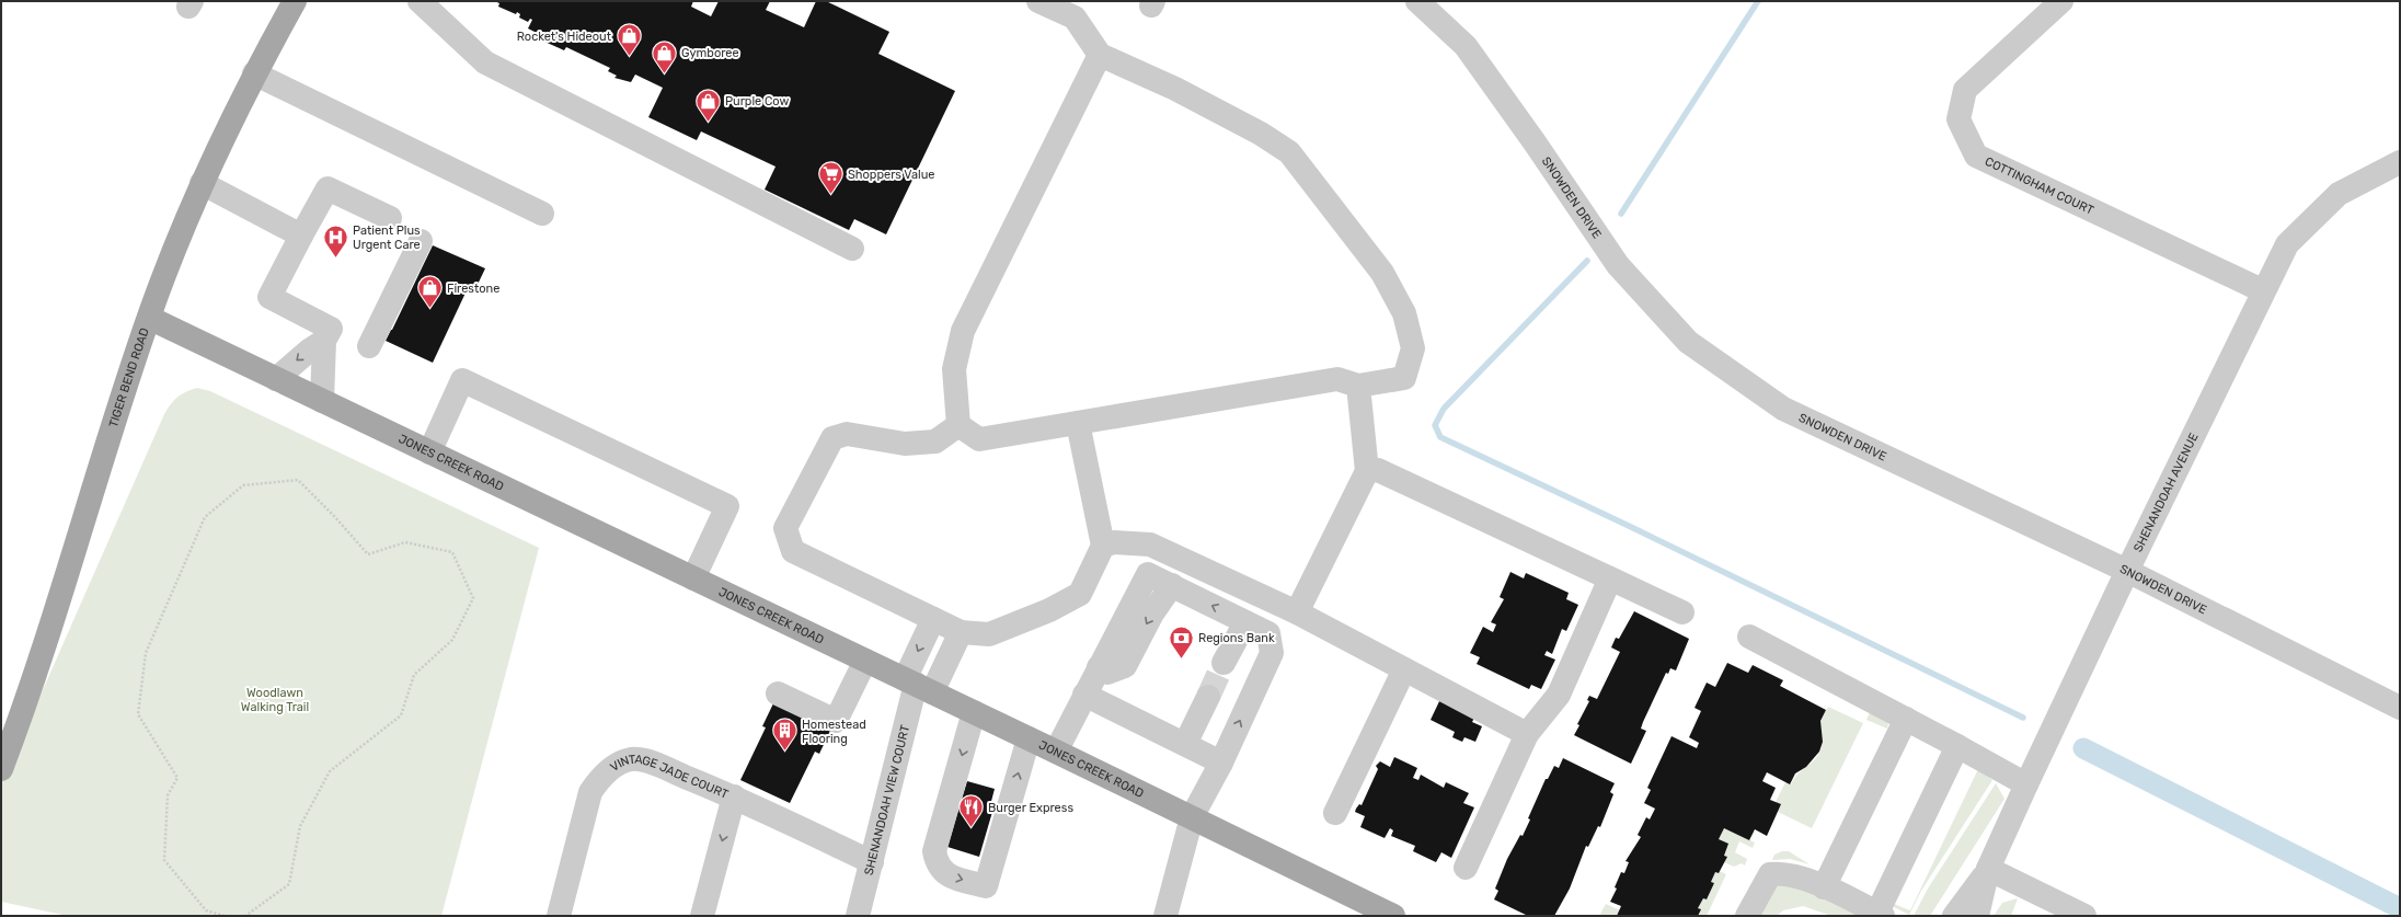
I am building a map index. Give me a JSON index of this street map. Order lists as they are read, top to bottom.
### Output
{
  "streets": {
    "main road": ["TIGER BEND ROAD", "JONES CREEK ROAD"],
    "street": [
      "COTTINGHAM COURT",
      "SNOWDEN DRIVE",
      "SHENANDOAH AVENUE",
      "VINTAGE JADE COURT",
      "SHENANDOAH VIEW COURT"
    ]
  },
  "crossings": [
    ["COTTINGHAM COURT", "SHENANDOAH AVENUE"],
    ["SNOWDEN DRIVE", "SHENANDOAH AVENUE"],
    ["TIGER BEND ROAD", "JONES CREEK ROAD"],
    ["JONES CREEK ROAD", "SHENANDOAH VIEW COURT"],
    ["VINTAGE JADE COURT", "SHENANDOAH VIEW COURT"]
  ],
  "parks": ["Woodlawn Walking Trail"],
  "places": {
    "shop": [
      "Rocket's Hideout",
      "Gymboree",
      "Purple Cow",
      "Firestone"
    ],
    "supermarket": ["Shoppers Value"],
    "hospital": ["Patient Plus Urgent Care"],
    "bank": ["Regions Bank"],
    "building": ["Homestead Flooring"],
    "restaurant": ["Burger Express"]
  }
}
